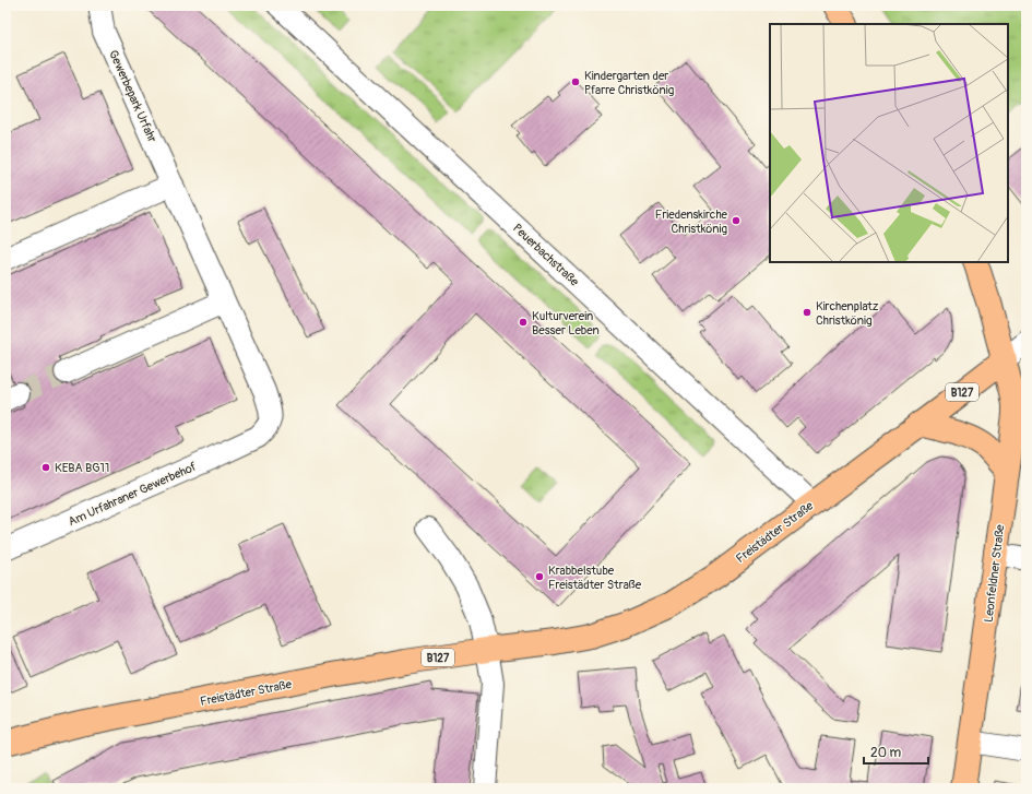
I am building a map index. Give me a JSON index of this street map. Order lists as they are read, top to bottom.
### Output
{
  "streets": {
    "main road": ["B127", "Freistädter Straße", "Leonfeldner Straße"],
    "street": ["Gewerbepark Urfahr", "Peuerbachstraße", "Am Urfahraner Gewerbehof"]
  },
  "crossings": [
    ["Gewerbepark Urfahr", "Am Urfahraner Gewerbehof"],
    ["Peuerbachstraße", "Freistädter Straße"],
    ["Freistädter Straße", "Leonfeldner Straße"]
  ],
  "places": [
    "Kindergarten der Pfarre Christkönig",
    "Friedenskirche Christkönig",
    "Kirchenplatz Christkönig",
    "Kulturverein Besser Leben",
    "KEBA BG11",
    "Krabbelstube Freistädter Straße"
  ],
  "scale_bar": "20 m"
}
